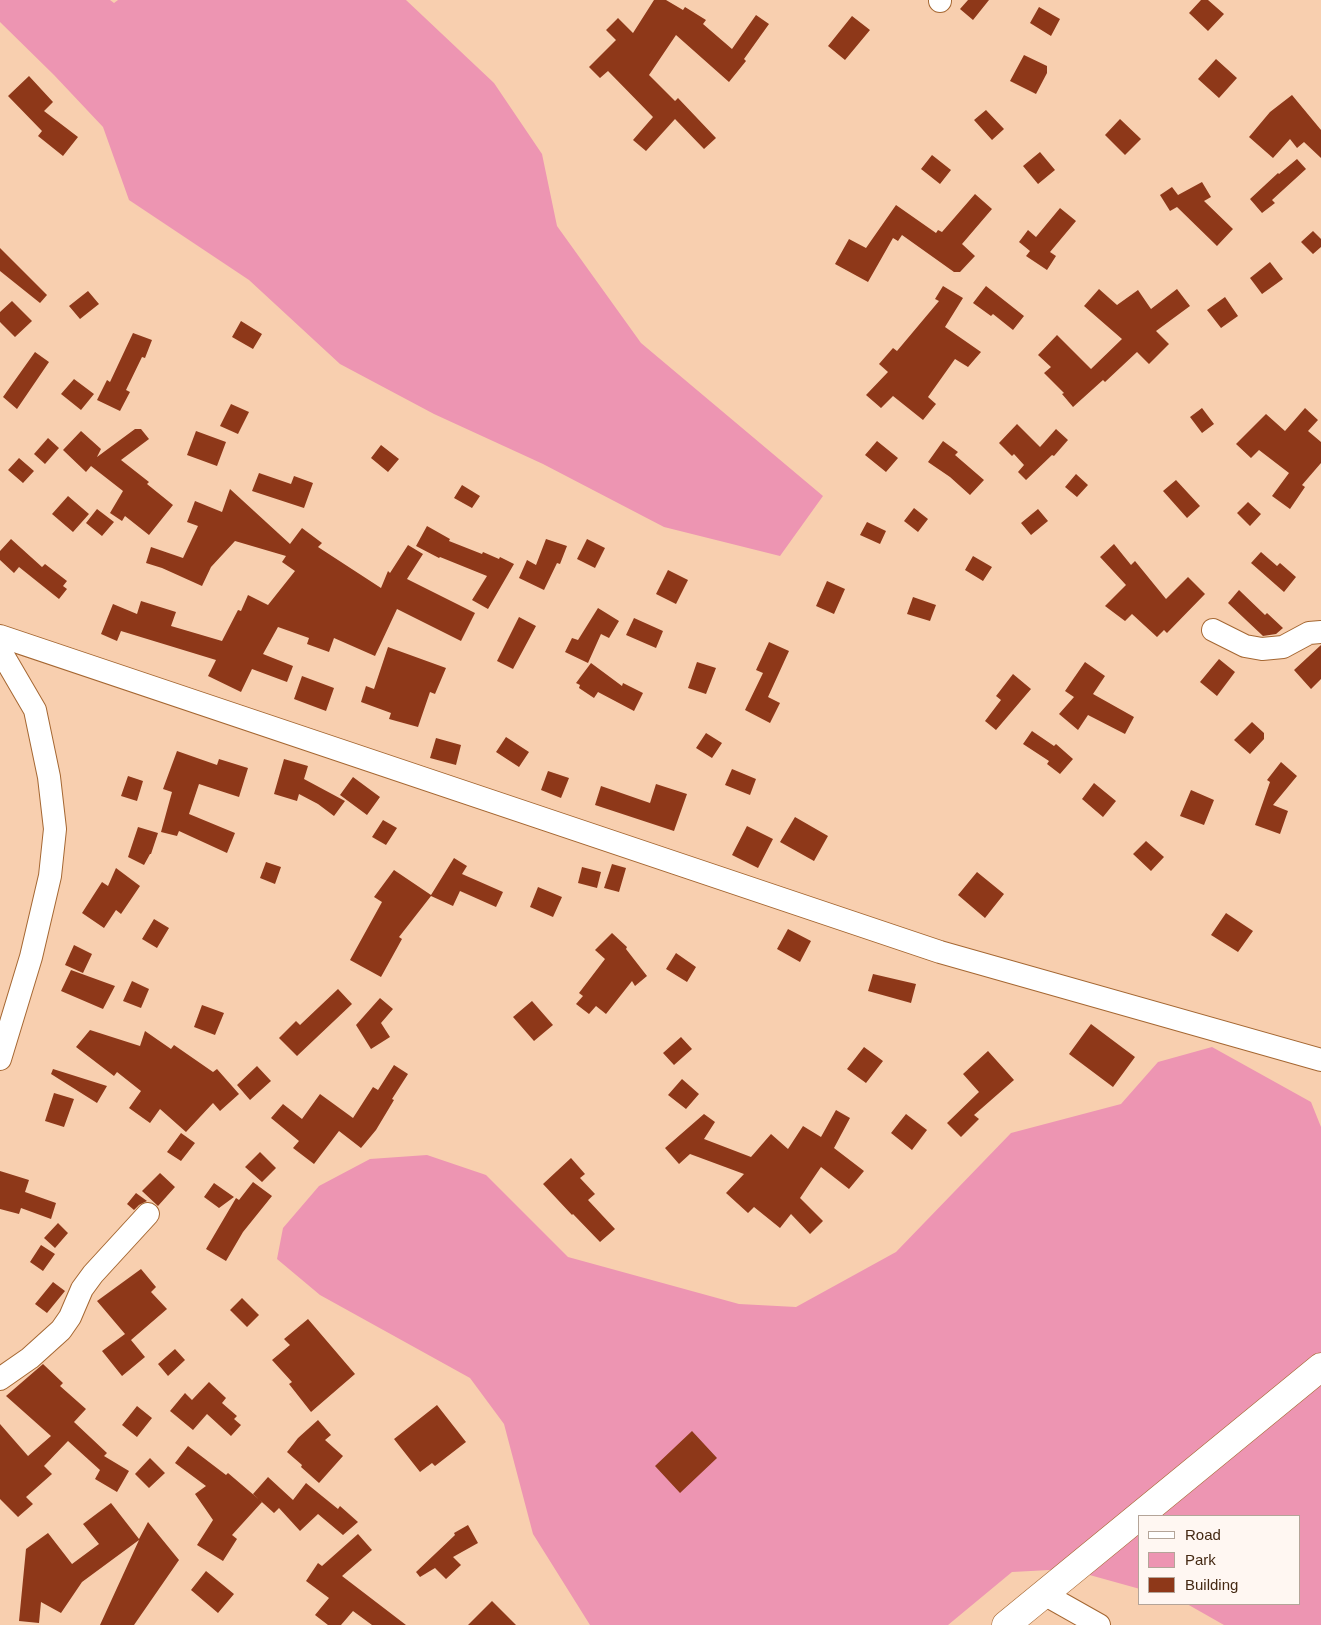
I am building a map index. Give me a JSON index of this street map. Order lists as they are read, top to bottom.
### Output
{
  "legend": ["Road", "Park", "Building"]
}
